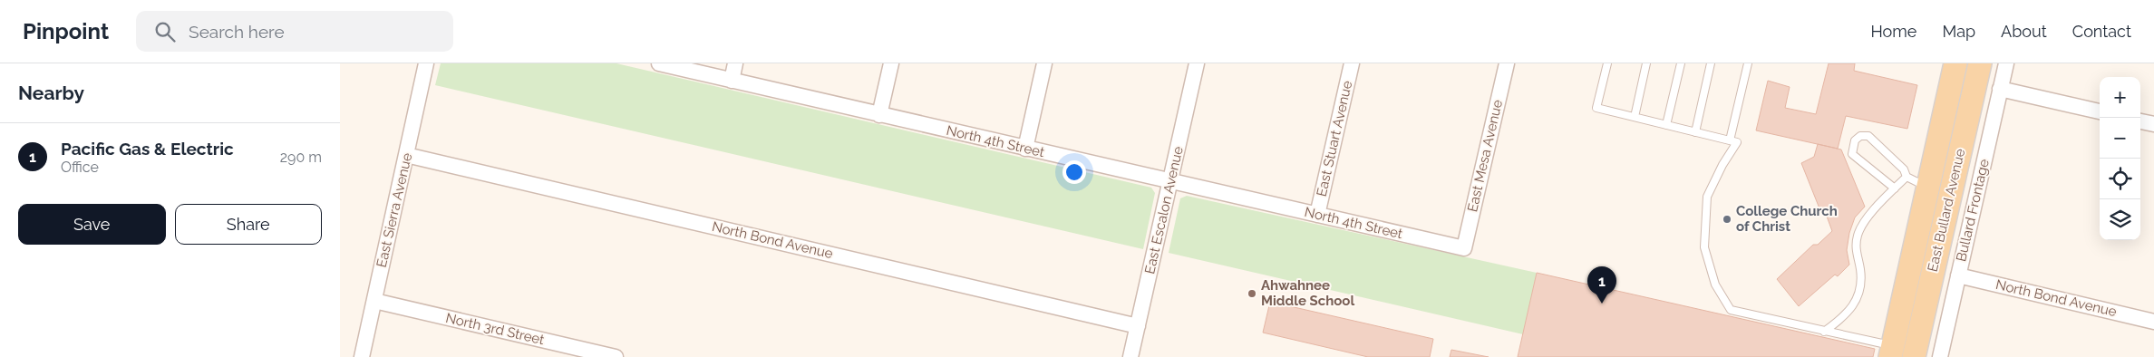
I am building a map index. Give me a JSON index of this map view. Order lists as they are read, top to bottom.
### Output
{
  "streets": {
    "main road": ["East Bullard Avenue"],
    "street": [
      "East Stuart Avenue",
      "North 4th Street",
      "East Mesa Avenue",
      "East Sierra Avenue",
      "East Escalon Avenue",
      "Bullard Frontage",
      "North Bond Avenue",
      "North 3rd Street"
    ]
  },
  "crossings": [
    ["East Stuart Avenue", "North 4th Street"],
    ["North 4th Street", "East Mesa Avenue"],
    ["North 4th Street", "East Escalon Avenue"],
    ["East Sierra Avenue", "North Bond Avenue"],
    ["East Sierra Avenue", "North 3rd Street"],
    ["East Escalon Avenue", "North Bond Avenue"],
    ["Bullard Frontage", "North Bond Avenue"]
  ],
  "places": ["College Church of Christ", "Ahwahnee Middle School"],
  "page": {
    "header": "Pinpoint",
    "search": "Search here",
    "nav": [
      "Home",
      "Map",
      "About",
      "Contact"
    ],
    "heading": "Nearby",
    "map_buttons": ["+", "−"],
    "list": [
      {
        "mark": "1",
        "name": "Pacific Gas & Electric",
        "note": "Office",
        "value": "290 m"
      }
    ],
    "buttons": ["Save", "Share"],
    "pins": "1"
  }
}
